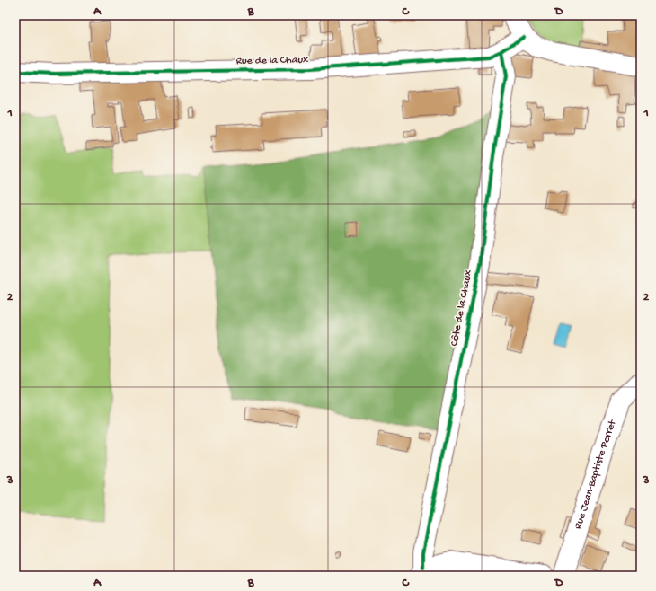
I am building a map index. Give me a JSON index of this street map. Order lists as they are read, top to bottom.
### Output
{
  "streets": {
    "street": ["Rue de la Chaux", "Côte de la Chaux", "Rue Jean-Baptiste Perret"]
  },
  "crossings": [
    ["Rue de la Chaux", "Côte de la Chaux"]
  ],
  "grid": {
    "columns": [
      "A",
      "B",
      "C",
      "D"
    ],
    "rows": ["1", "2", "3"]
  }
}
